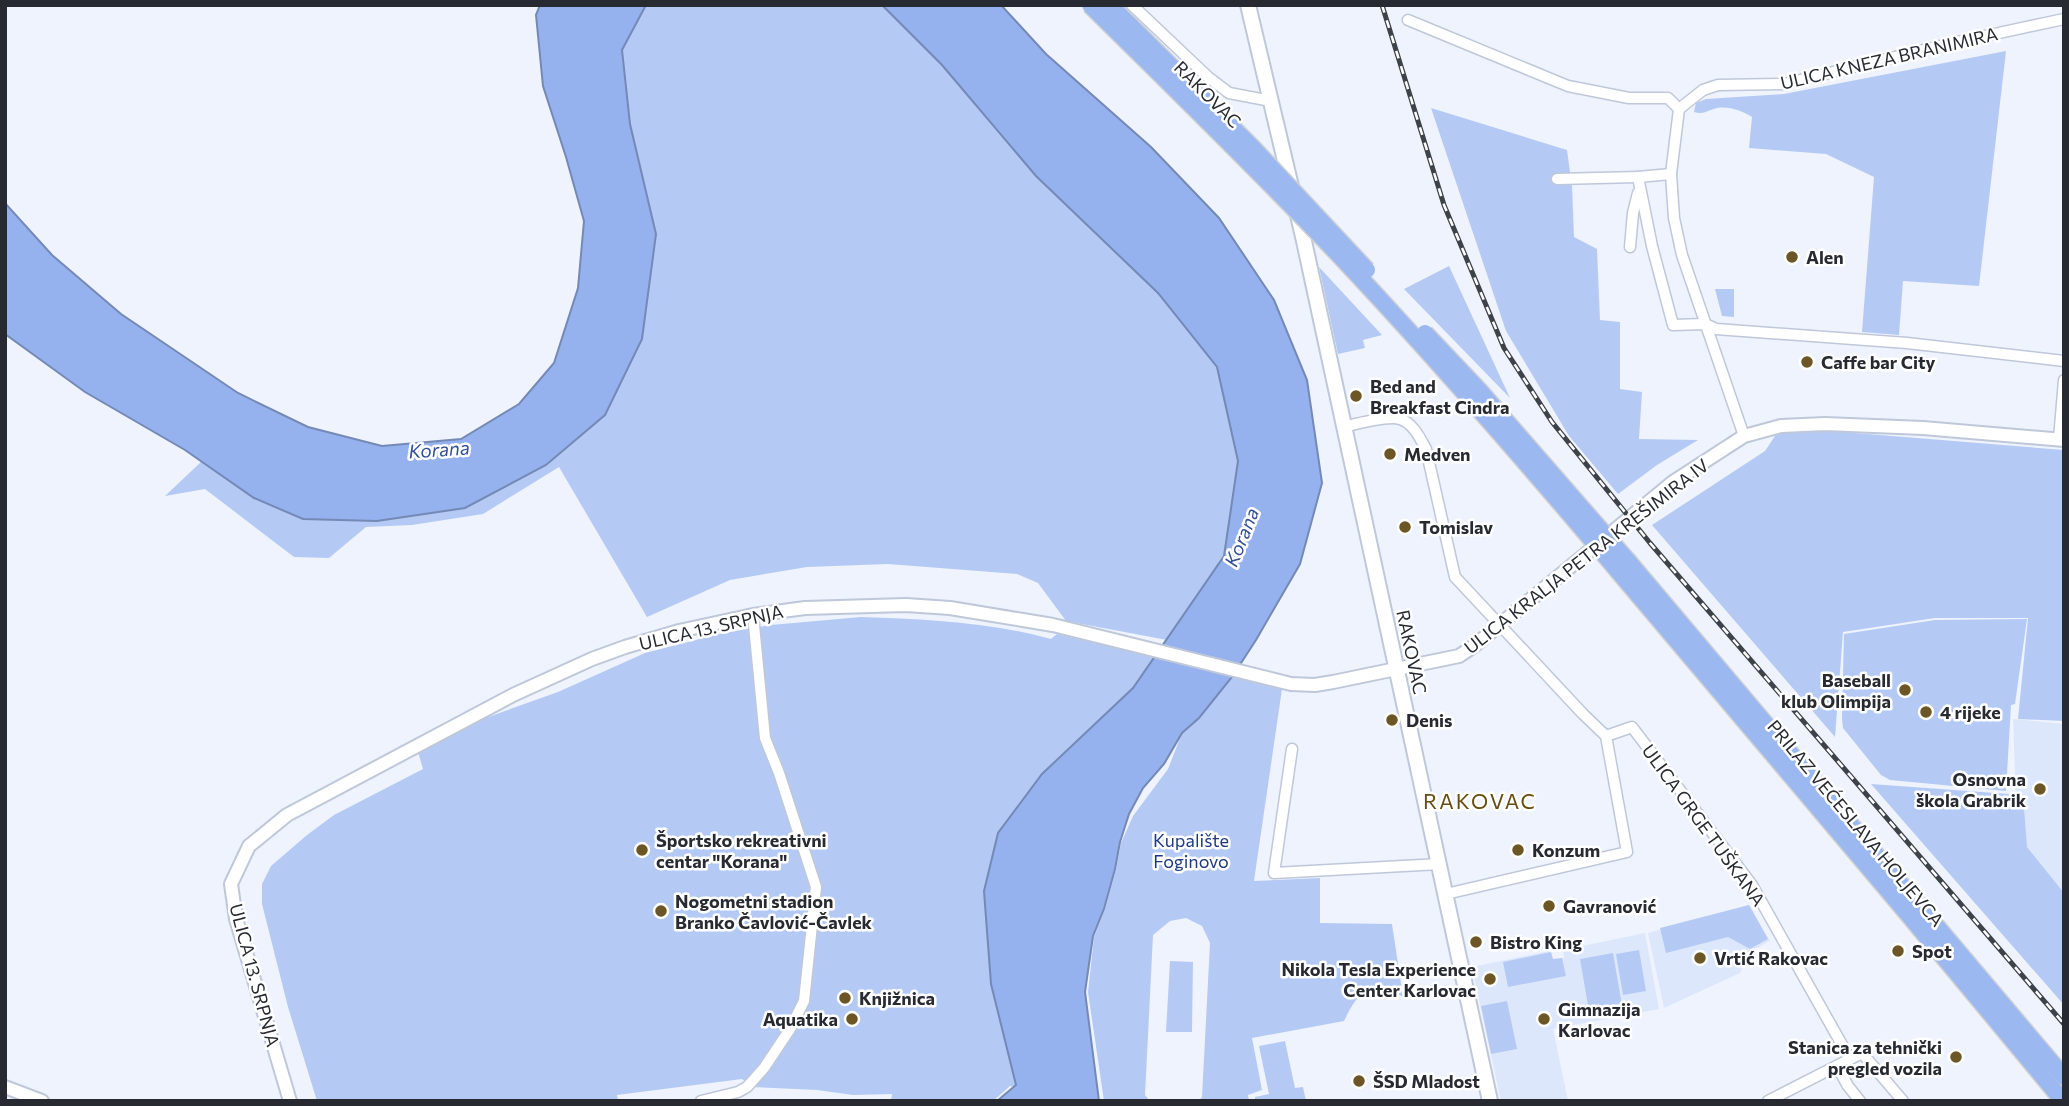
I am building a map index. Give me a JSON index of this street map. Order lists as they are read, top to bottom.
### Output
{
  "streets": {
    "highway": ["RAKOVAC", "PRILAZ VEĆESLAVA HOLJEVCA"],
    "street": [
      "ULICA KNEZA BRANIMIRA",
      "ULICA KRALJA PETRA KREŠIMIRA IV",
      "ULICA 13. SRPNJA",
      "ULICA GRGE TUŠKANA"
    ]
  },
  "crossings": [
    ["RAKOVAC", "ULICA KRALJA PETRA KREŠIMIRA IV"],
    ["RAKOVAC", "ULICA 13. SRPNJA"],
    ["RAKOVAC", "PRILAZ VEĆESLAVA HOLJEVCA"],
    ["ULICA KRALJA PETRA KREŠIMIRA IV", "ULICA 13. SRPNJA"]
  ],
  "districts": ["RAKOVAC"],
  "water": ["Korana"],
  "parks": ["Kupalište Foginovo"],
  "places": [
    "Alen",
    "Caffe bar City",
    "Bed and Breakfast Cindra",
    "Medven",
    "Tomislav",
    "Baseball klub Olimpija",
    "4 rijeke",
    "Denis",
    "Osnovna škola Grabrik",
    "Športsko rekreativni centar \"Korana\"",
    "Konzum",
    "Gavranović",
    "Nogometni stadion Branko Čavlović-Čavlek",
    "Bistro King",
    "Spot",
    "Vrtić Rakovac",
    "Nikola Tesla Experience Center Karlovac",
    "Knjižnica",
    "Aquatika",
    "Gimnazija Karlovac",
    "Stanica za tehnički pregled vozila",
    "ŠSD Mladost"
  ]
}
